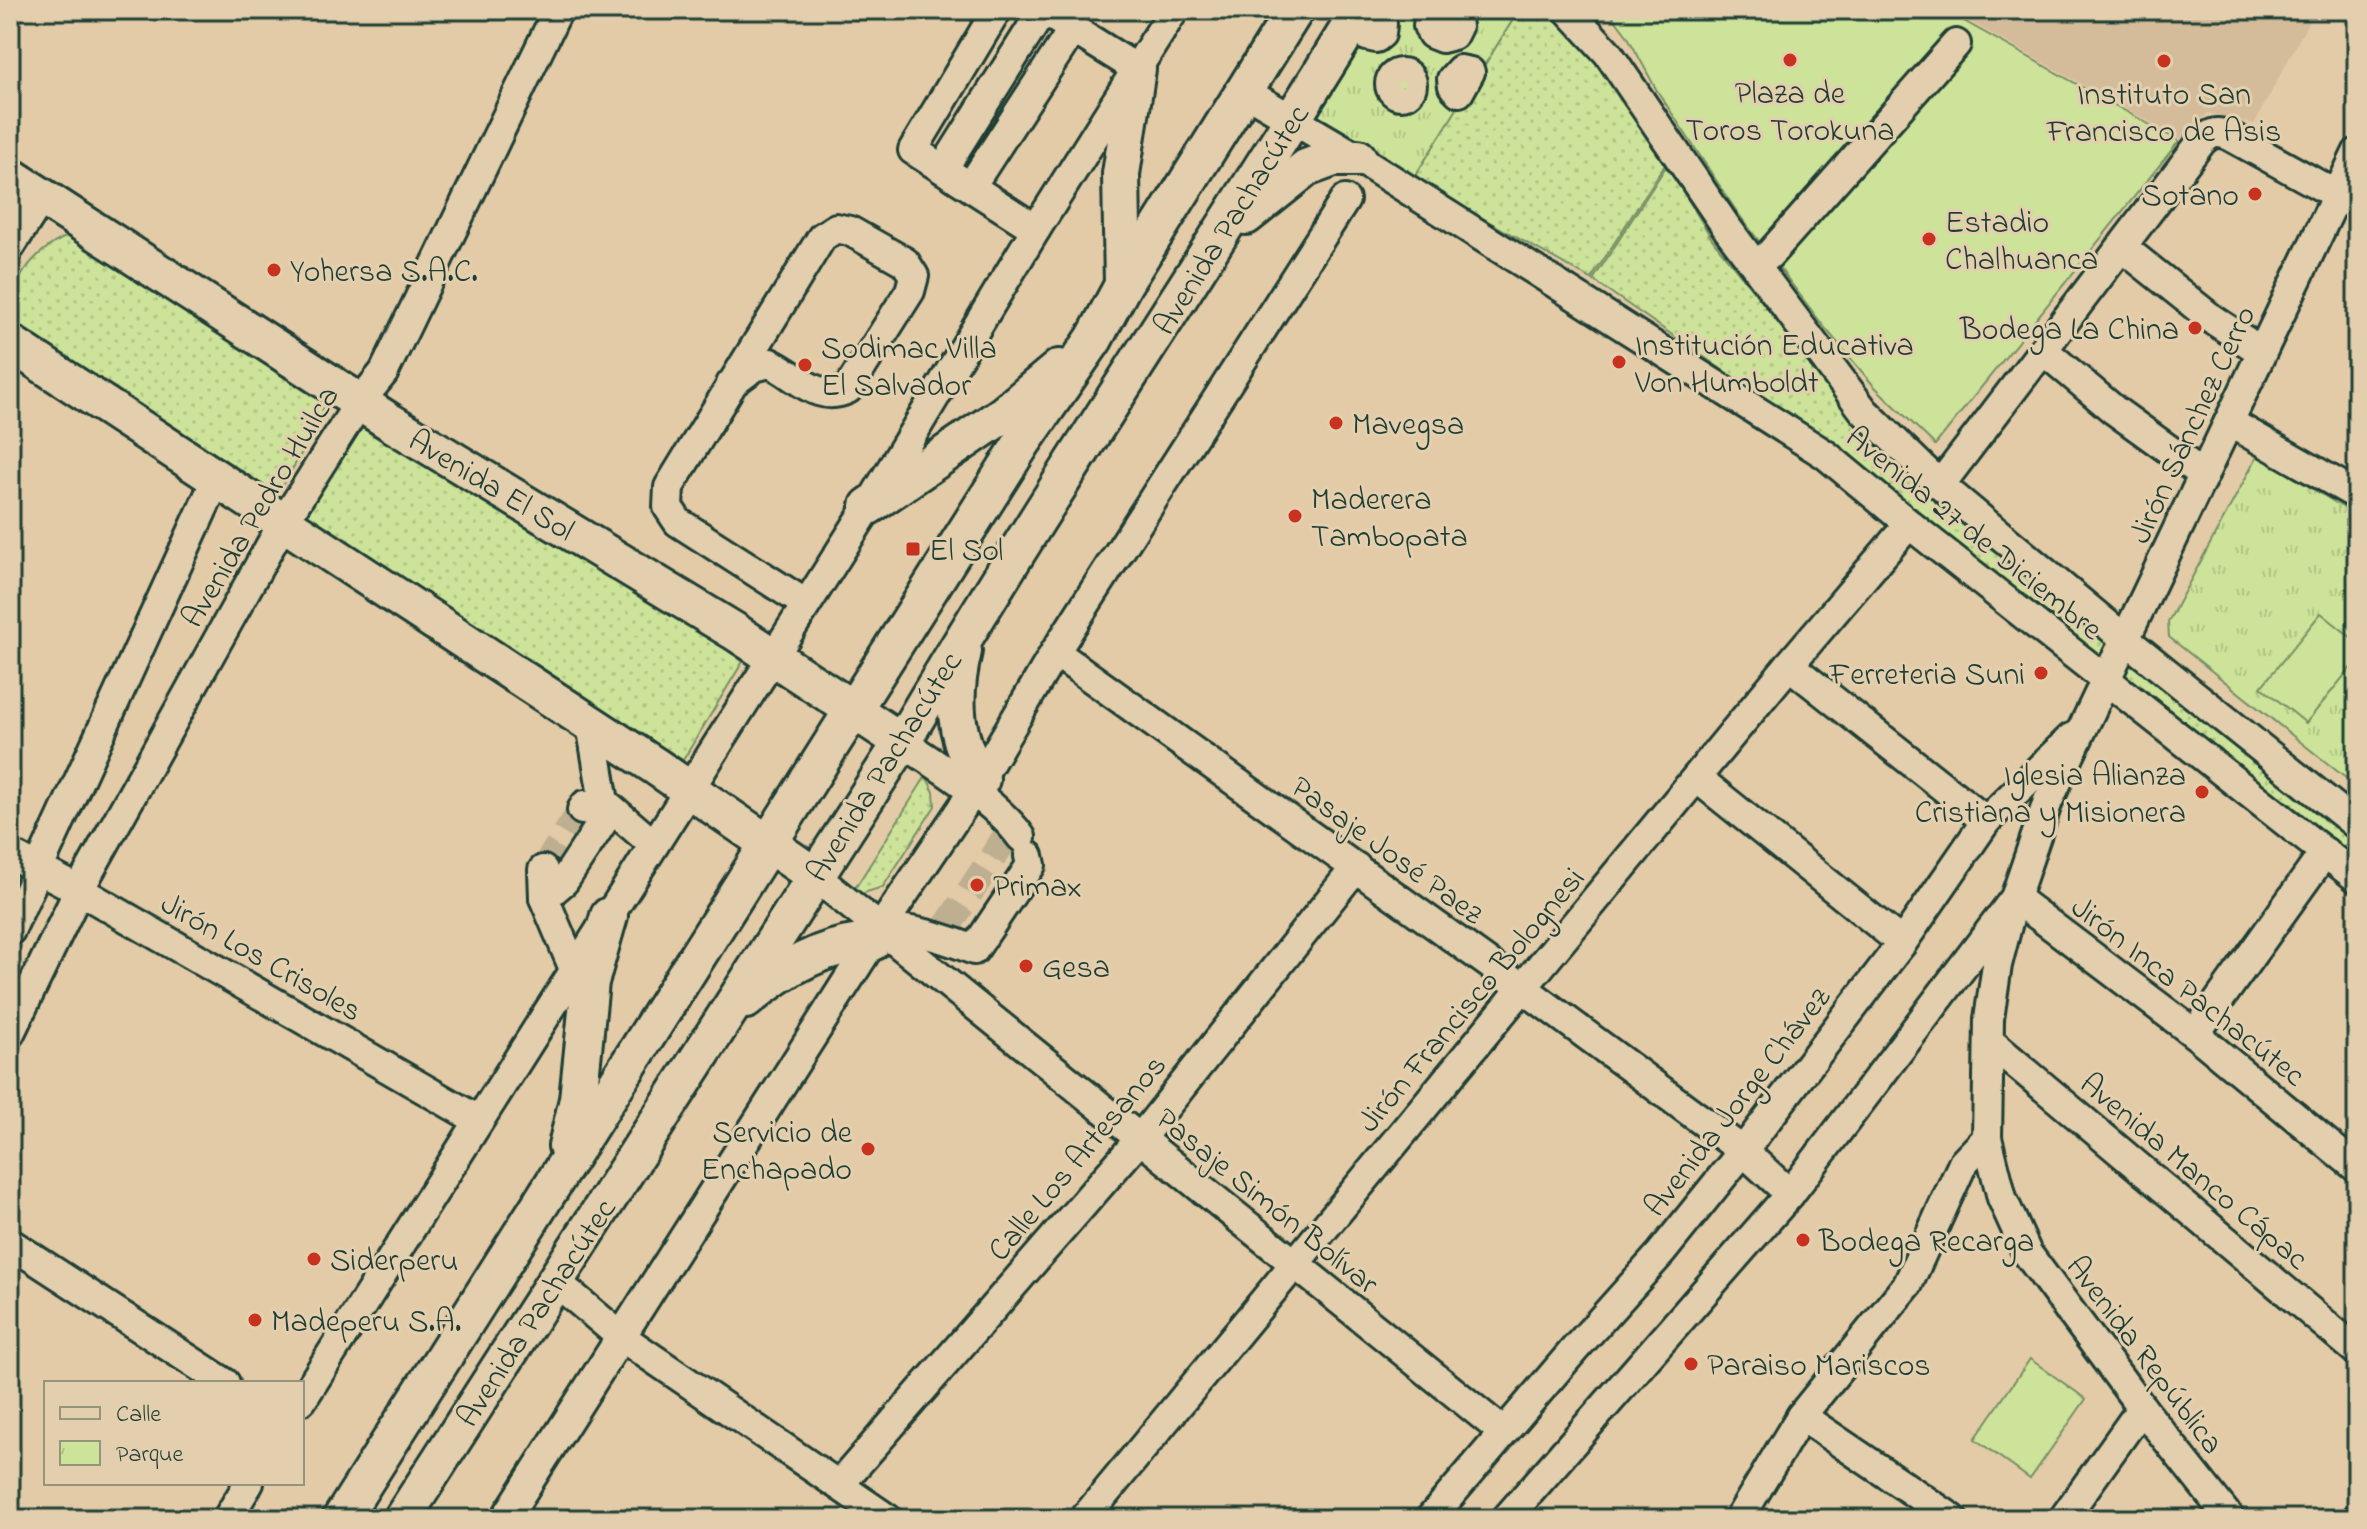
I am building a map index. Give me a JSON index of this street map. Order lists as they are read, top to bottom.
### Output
{
  "streets": {
    "main road": ["Avenida Pachacútec", "Avenida El Sol"],
    "street": [
      "Jirón Sánchez Cerro",
      "Avenida Pedro Huilca",
      "Avenida 27 de Diciembre",
      "Pasaje José Paez",
      "Jirón Los Crisoles",
      "Jirón Inca Pachacútec",
      "Jirón Francisco Bolognesi",
      "Avenida Jorge Chávez",
      "Calle Los Artesanos",
      "Avenida Manco Cápac",
      "Pasaje Simón Bolívar",
      "Avenida República"
    ]
  },
  "crossings": [
    ["Avenida Pachacútec", "Avenida El Sol"],
    ["Avenida Pachacútec", "Avenida 27 de Diciembre"],
    ["Jirón Sánchez Cerro", "Avenida 27 de Diciembre"],
    ["Jirón Sánchez Cerro", "Avenida Jorge Chávez"],
    ["Avenida El Sol", "Avenida Pedro Huilca"],
    ["Avenida El Sol", "Pasaje Simón Bolívar"],
    ["Avenida Pedro Huilca", "Jirón Los Crisoles"],
    ["Avenida 27 de Diciembre", "Jirón Francisco Bolognesi"],
    ["Avenida 27 de Diciembre", "Avenida Jorge Chávez"],
    ["Pasaje José Paez", "Jirón Francisco Bolognesi"],
    ["Pasaje José Paez", "Avenida Jorge Chávez"],
    ["Pasaje José Paez", "Calle Los Artesanos"],
    ["Jirón Inca Pachacútec", "Avenida Jorge Chávez"],
    ["Jirón Inca Pachacútec", "Avenida República"],
    ["Jirón Francisco Bolognesi", "Pasaje Simón Bolívar"],
    ["Avenida Jorge Chávez", "Pasaje Simón Bolívar"],
    ["Avenida Jorge Chávez", "Avenida República"],
    ["Calle Los Artesanos", "Pasaje Simón Bolívar"],
    ["Avenida Manco Cápac", "Avenida República"]
  ],
  "places": {
    "other": [
      "Plaza de Toros Torokuna",
      "Instituto San Francisco de Asis",
      "Sotano",
      "Estadio Chalhuanca",
      "Yohersa S.A.C.",
      "Bodega La China",
      "Institución Educativa Von Humboldt",
      "Sodimac Villa El Salvador",
      "Mavegsa",
      "Maderera Tambopata",
      "Ferreteria Suni",
      "Iglesia Alianza Cristiana y Misionera",
      "Primax",
      "Gesa",
      "Servicio de Enchapado",
      "Bodega Recarga",
      "Siderperu",
      "Madeperu S.A.",
      "Paraiso Mariscos"
    ],
    "transit": ["El Sol"]
  },
  "legend": ["Calle", "Parque"]
}
